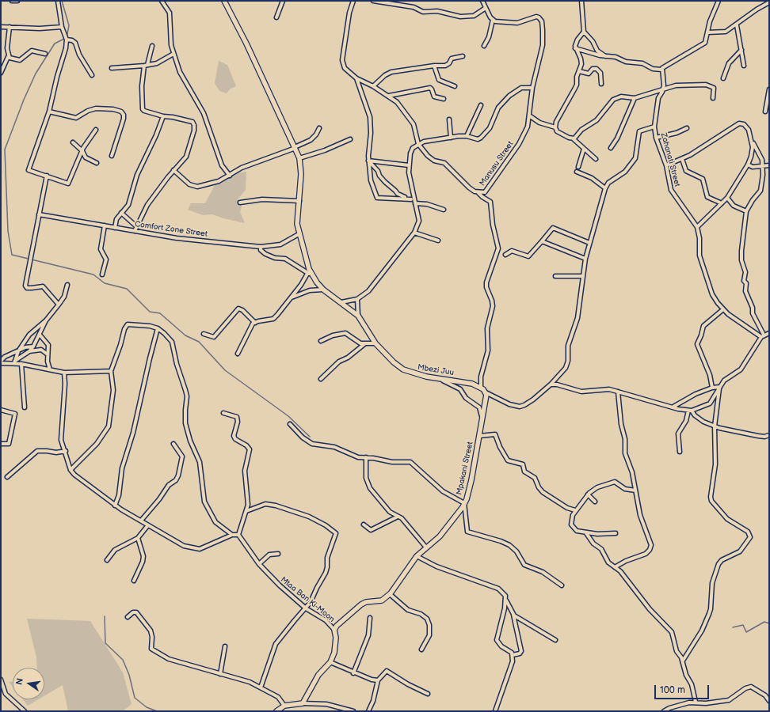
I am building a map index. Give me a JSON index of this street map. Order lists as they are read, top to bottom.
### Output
{
  "streets": {
    "street": [
      "Zahanati Street",
      "Manusu Street",
      "Comfort Zone Street",
      "Mbezi Juu",
      "Mpakani Street",
      "Mtaa Ban Ki-Moon"
    ]
  },
  "crossings": [
    ["Comfort Zone Street", "Mbezi Juu"],
    ["Mpakani Street", "Mtaa Ban Ki-Moon"]
  ],
  "scale_bar": "100 m",
  "north": "left"
}
